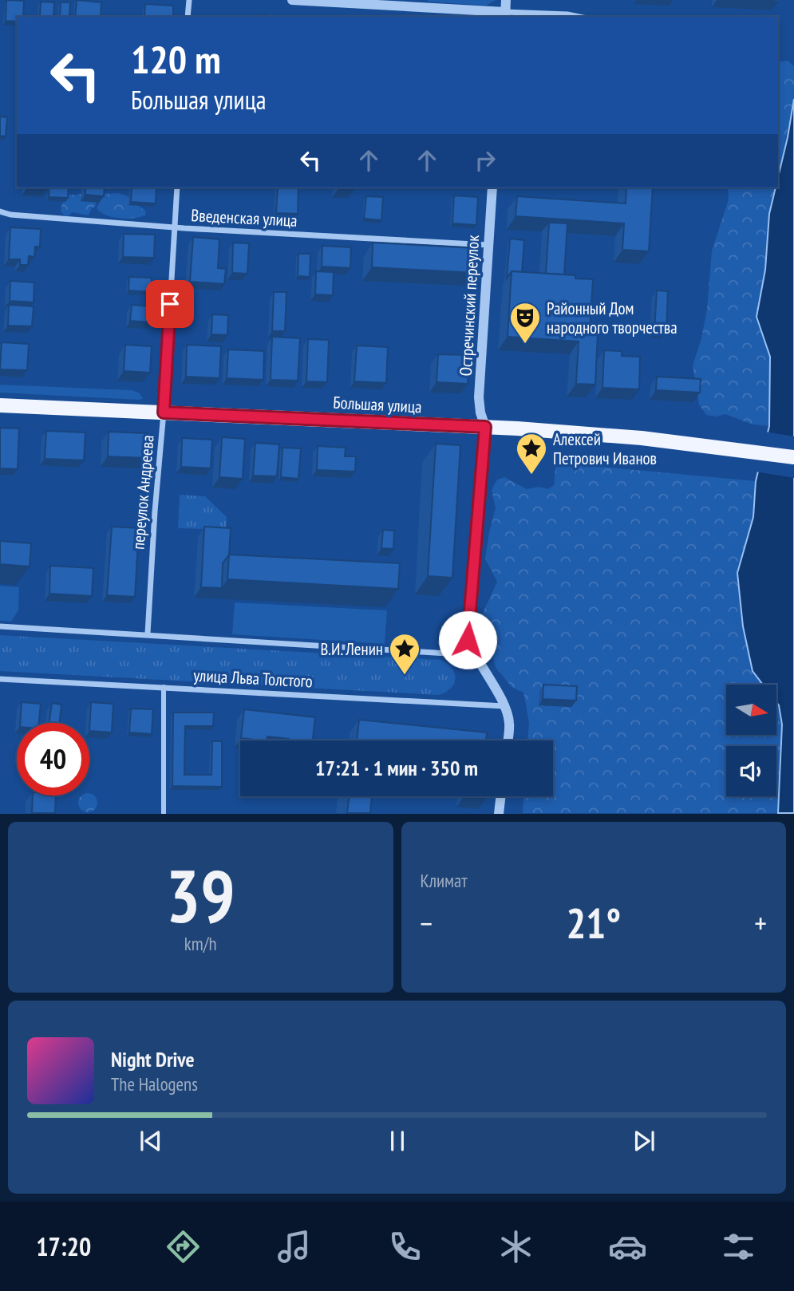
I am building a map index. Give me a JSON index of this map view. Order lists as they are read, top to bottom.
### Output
{
  "streets": {
    "main road": ["Большая улица"],
    "street": [
      "Введенская улица",
      "Остречинский переулок",
      "переулок Андреева",
      "улица Льва Толстого"
    ]
  },
  "crossings": [
    ["Введенская улица", "Остречинский переулок"],
    ["Введенская улица", "переулок Андреева"],
    ["Остречинский переулок", "Большая улица"],
    ["Большая улица", "переулок Андреева"]
  ],
  "places": {
    "theatre": ["Районный Дом народного творчества"],
    "place": ["Алексей Петрович Иванов", "В.И. Ленин"]
  },
  "north": "right",
  "page": {
    "turn": ["120 m", "Большая улица"],
    "limit": "40",
    "trip": "17:21 · 1 мин · 350 m",
    "tile": [
      ["39", "km/h"],
      "Климат"
    ],
    "heat": ["−", "21°", "+"],
    "song": ["Night Drive", "The Halogens"],
    "tabs": "17:20"
  }
}
